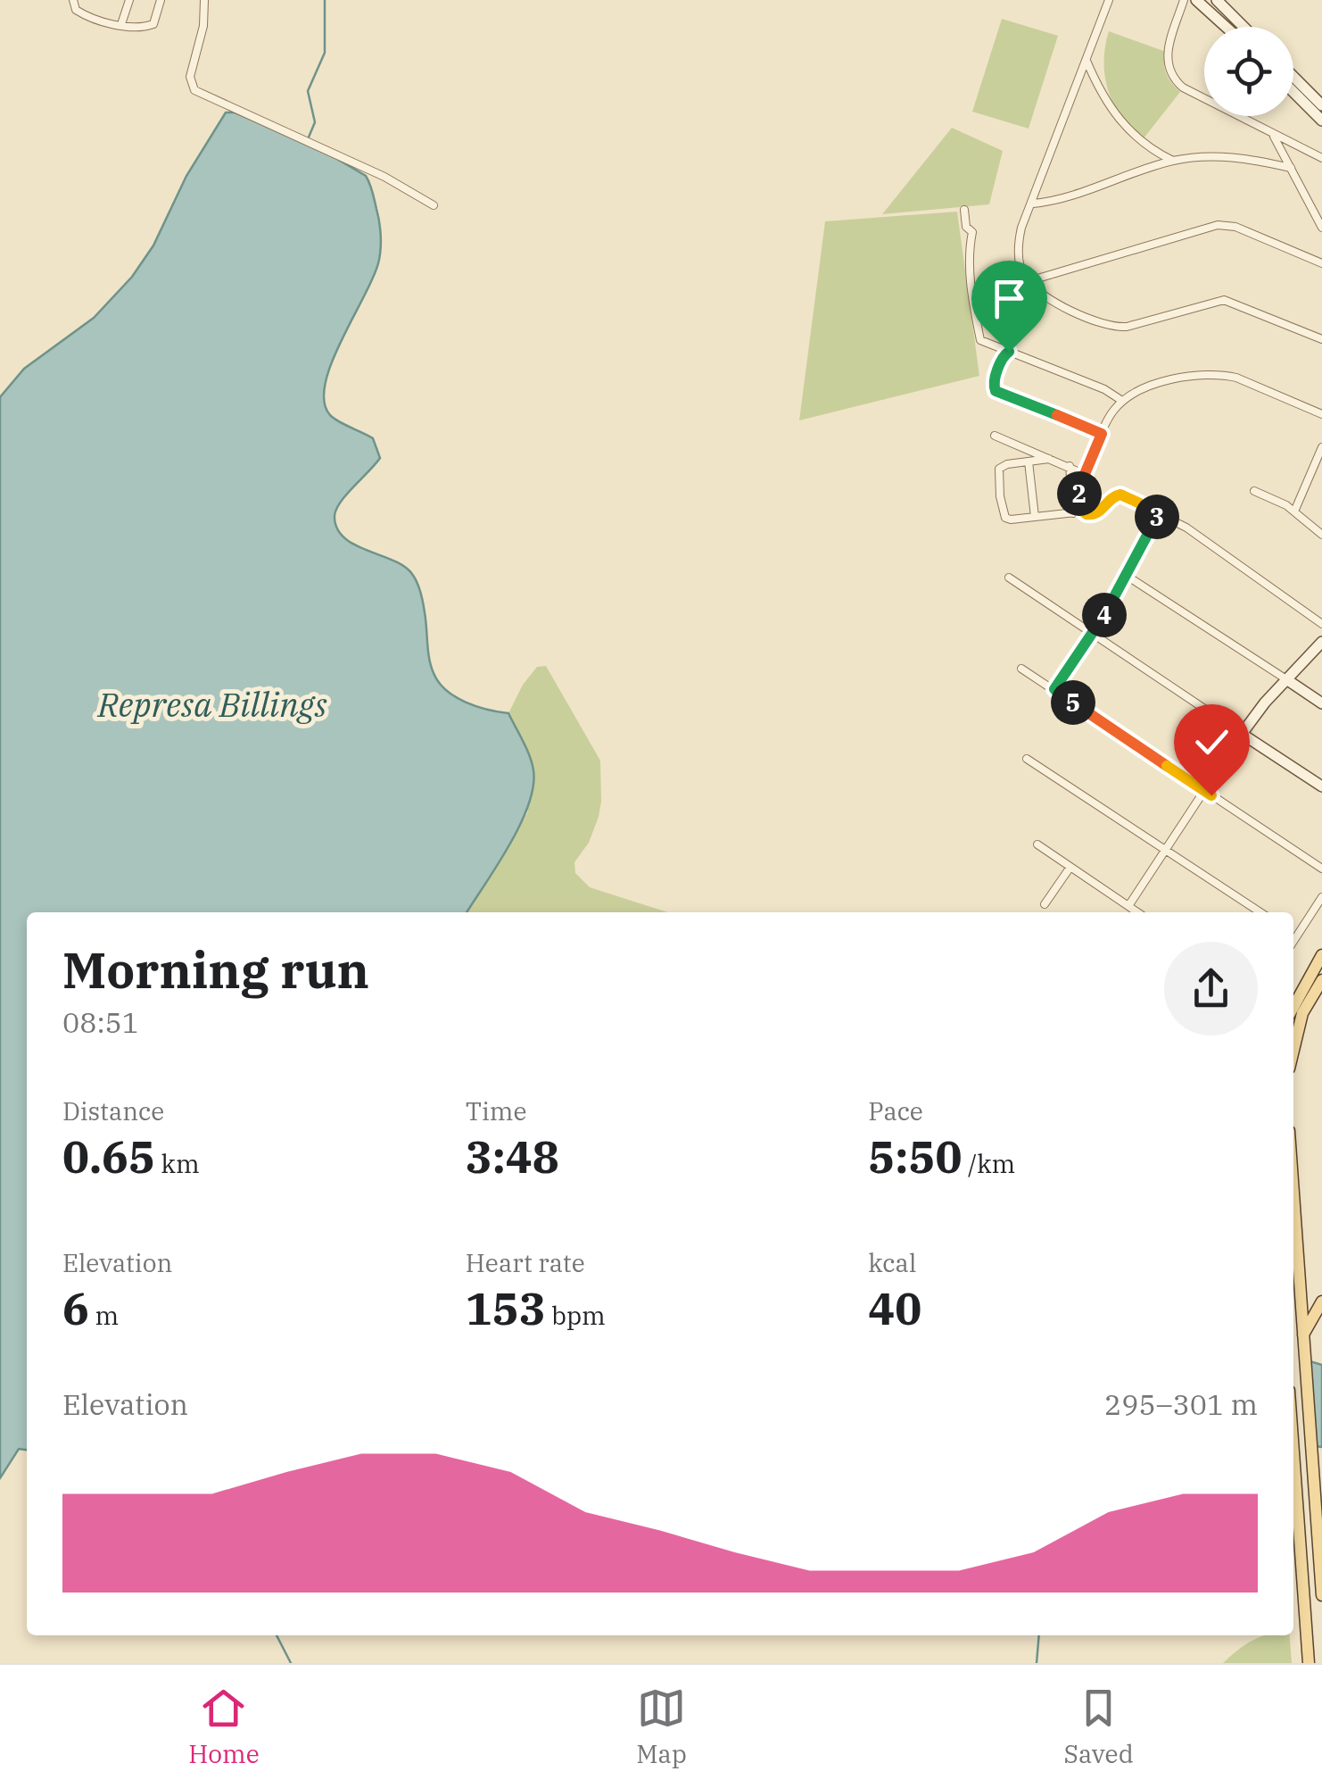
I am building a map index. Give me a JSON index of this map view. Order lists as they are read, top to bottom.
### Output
{
  "water": ["Represa Billings"],
  "page": {
    "pins": [
      "2",
      "3",
      "4",
      "5"
    ],
    "heading": ["Morning run", "08:51"],
    "stats": [
      ["Distance", "0.65 km"],
      ["Time", "3:48"],
      ["Pace", "5:50 /km"],
      ["Elevation", "6 m"],
      ["Heart rate", "153 bpm"],
      ["kcal", "40"]
    ],
    "chart": ["Elevation", "295–301 m"],
    "tabs": ["Home", "Map", "Saved"]
  }
}
